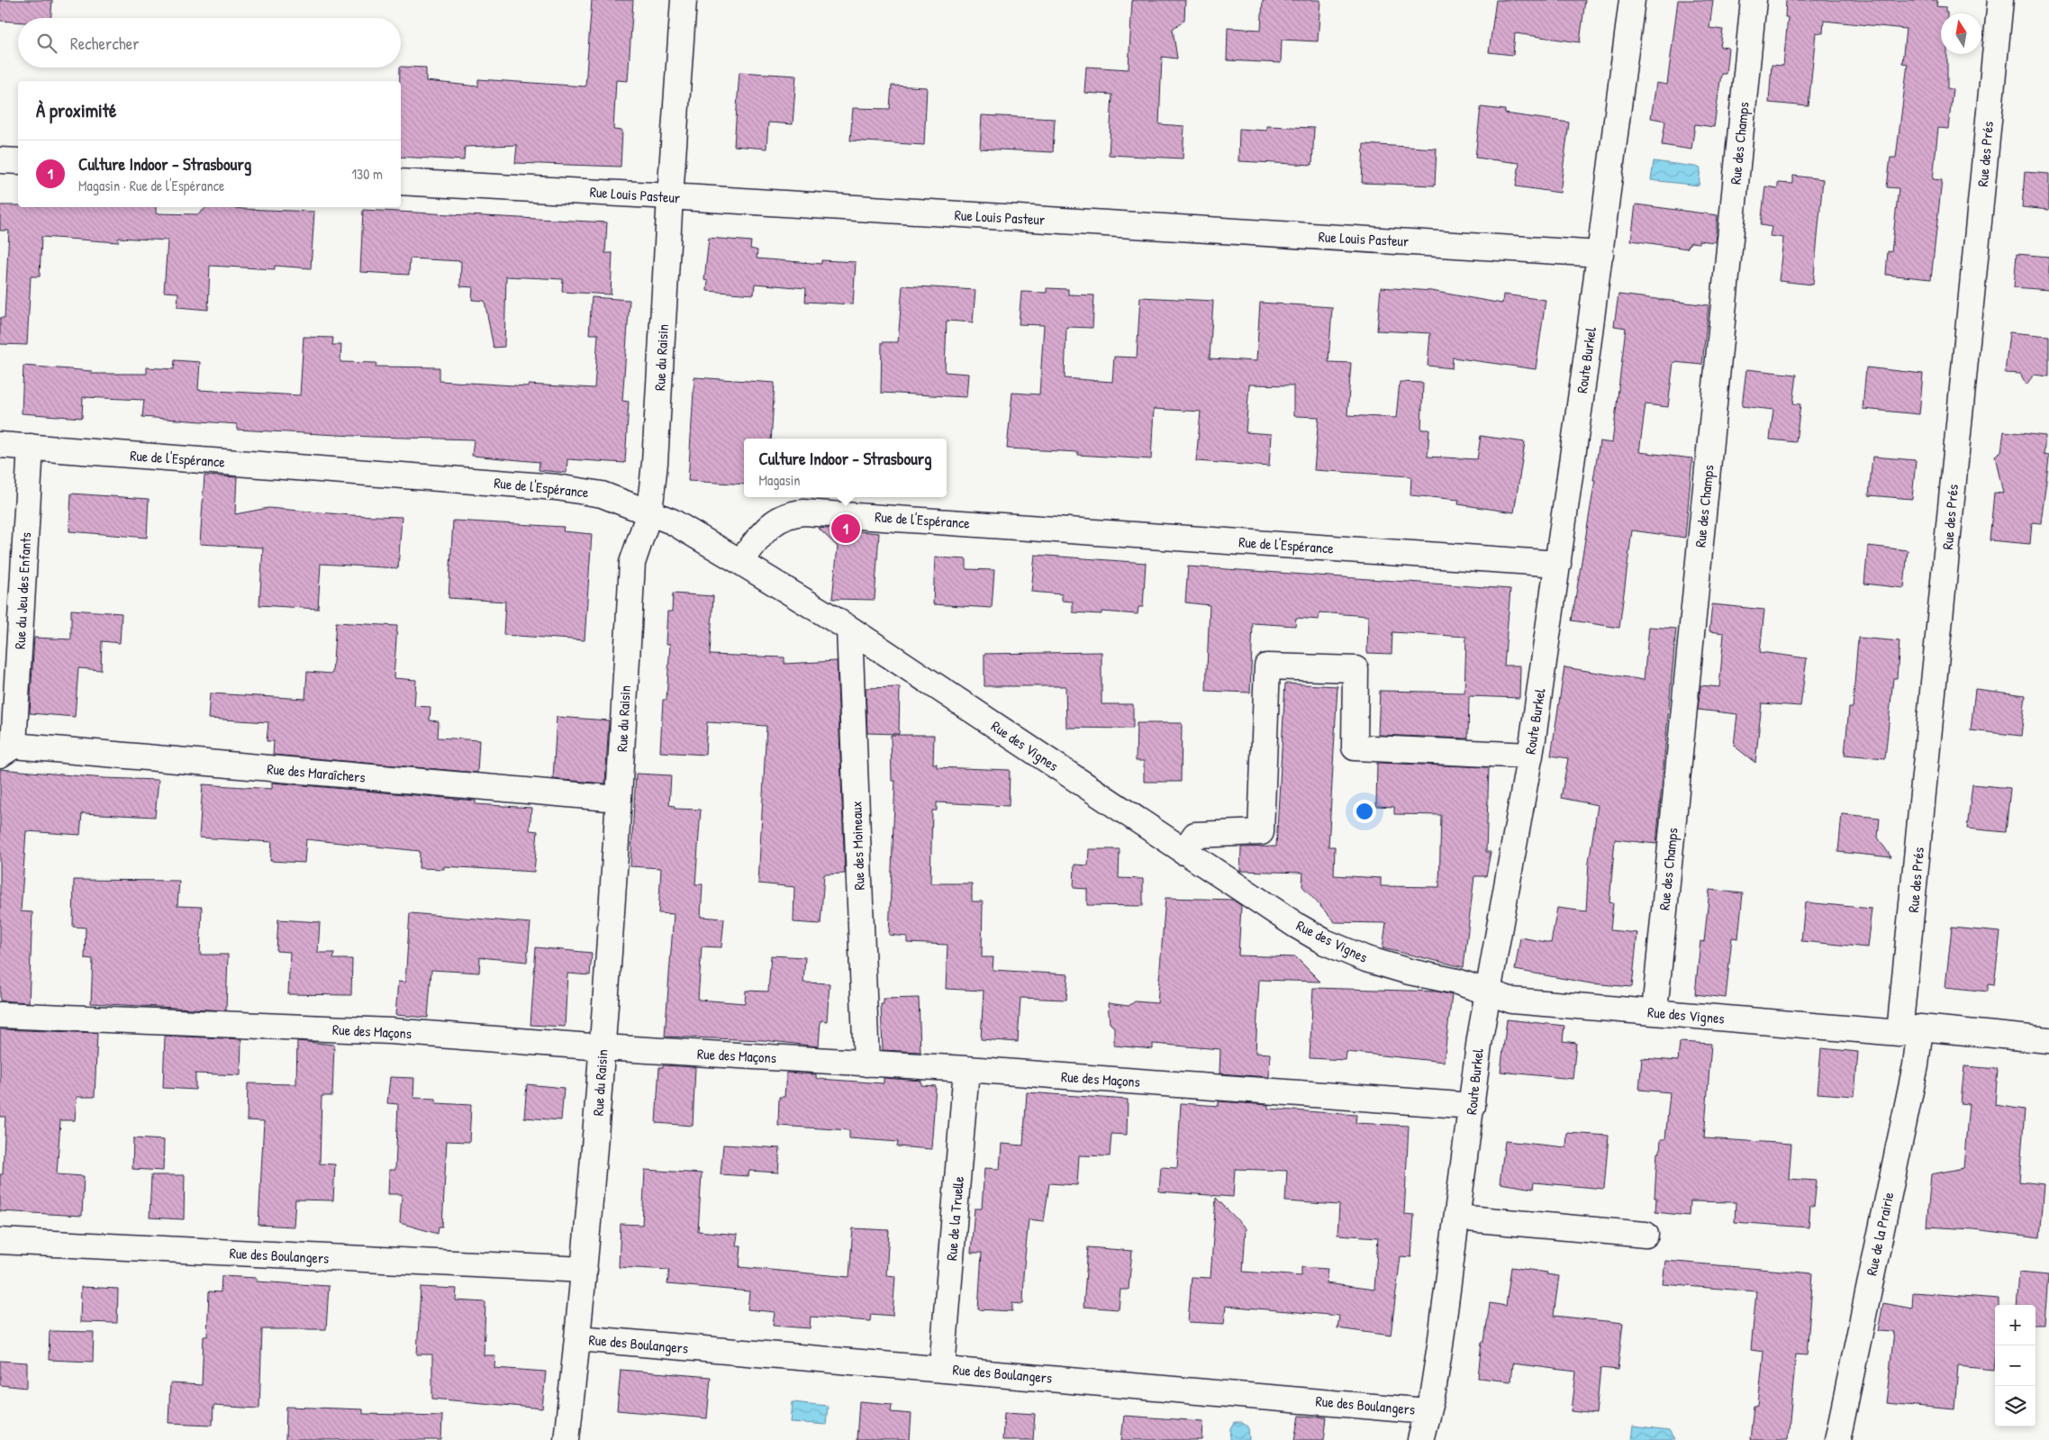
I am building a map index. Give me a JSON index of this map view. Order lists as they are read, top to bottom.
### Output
{
  "streets": {
    "street": [
      "Rue des Champs",
      "Rue des Prés",
      "Rue Louis Pasteur",
      "Rue du Raisin",
      "Route Burkel",
      "Rue de l'Espérance",
      "Rue du Jeu des Enfants",
      "Rue des Vignes",
      "Rue des Maraîchers",
      "Rue des Moineaux",
      "Rue des Maçons",
      "Rue de la Truelle",
      "Rue de la Prairie",
      "Rue des Boulangers"
    ]
  },
  "crossings": [
    ["Rue des Champs", "Rue des Vignes"],
    ["Rue des Prés", "Rue des Vignes"],
    ["Rue des Prés", "Rue de la Prairie"],
    ["Rue Louis Pasteur", "Rue du Raisin"],
    ["Rue Louis Pasteur", "Route Burkel"],
    ["Rue du Raisin", "Rue de l'Espérance"],
    ["Rue du Raisin", "Rue des Maraîchers"],
    ["Rue du Raisin", "Rue des Maçons"],
    ["Rue du Raisin", "Rue des Boulangers"],
    ["Route Burkel", "Rue de l'Espérance"],
    ["Route Burkel", "Rue des Vignes"],
    ["Route Burkel", "Rue des Maçons"],
    ["Route Burkel", "Rue des Boulangers"],
    ["Rue de l'Espérance", "Rue du Jeu des Enfants"],
    ["Rue de l'Espérance", "Rue des Vignes"],
    ["Rue du Jeu des Enfants", "Rue des Maraîchers"],
    ["Rue des Vignes", "Rue des Moineaux"],
    ["Rue des Vignes", "Rue de la Prairie"],
    ["Rue des Moineaux", "Rue des Maçons"],
    ["Rue des Maçons", "Rue de la Truelle"],
    ["Rue de la Truelle", "Rue des Boulangers"]
  ],
  "north": "top",
  "page": {
    "search": "Rechercher",
    "heading": "À proximité",
    "list": [
      {
        "mark": "1",
        "name": "Culture Indoor - Strasbourg",
        "note": "Magasin · Rue de l'Espérance",
        "value": "130 m"
      }
    ],
    "popup": ["Culture Indoor - Strasbourg", "Magasin"],
    "pins": "1",
    "map_buttons": ["+", "−"]
  }
}
